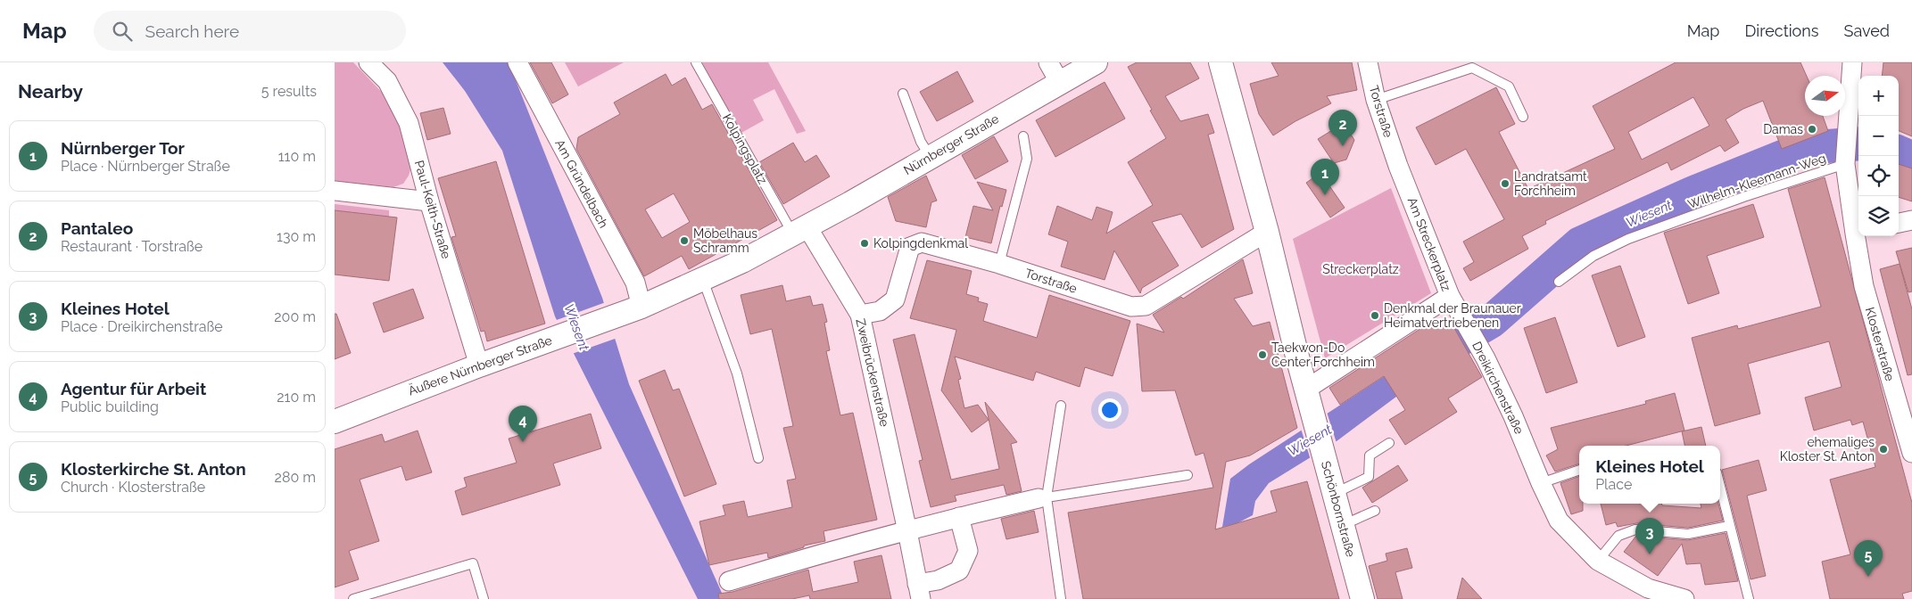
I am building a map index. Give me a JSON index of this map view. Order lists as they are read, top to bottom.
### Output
{
  "streets": {
    "street": [
      "Torstraße",
      "Nürnberger Straße",
      "Am Gründelbach",
      "Paul-Keith-Straße",
      "Am Streckerplatz",
      "Klosterstraße",
      "Äußere Nürnberger Straße",
      "Zweibrückenstraße",
      "Dreikirchenstraße",
      "Schönbornstraße"
    ],
    "lane": ["Kolpingsplatz", "Wilhelm-Kleemann-Weg"]
  },
  "crossings": [
    ["Torstraße", "Am Streckerplatz"],
    ["Torstraße", "Zweibrückenstraße"],
    ["Nürnberger Straße", "Kolpingsplatz"],
    ["Nürnberger Straße", "Zweibrückenstraße"],
    ["Kolpingsplatz", "Zweibrückenstraße"],
    ["Wilhelm-Kleemann-Weg", "Klosterstraße"],
    ["Am Gründelbach", "Äußere Nürnberger Straße"],
    ["Paul-Keith-Straße", "Äußere Nürnberger Straße"],
    ["Am Streckerplatz", "Dreikirchenstraße"],
    ["Am Streckerplatz", "Schönbornstraße"]
  ],
  "water": ["Wiesent"],
  "parks": ["Streckerplatz"],
  "places": [
    "Damas",
    "Landratsamt Forchheim",
    "Möbelhaus Schramm",
    "Kolpingdenkmal",
    "Denkmal der Braunauer Heimatvertriebenen",
    "Taekwon-Do Center Forchheim",
    "ehemaliges Kloster St. Anton"
  ],
  "north": "right",
  "page": {
    "header": "Map",
    "search": "Search here",
    "nav": ["Map", "Directions", "Saved"],
    "heading": ["Nearby", "5 results"],
    "map_buttons": ["+", "−"],
    "pins": [
      "2",
      "1",
      "4",
      "3",
      "5"
    ],
    "list": [
      {
        "mark": "1",
        "name": "Nürnberger Tor",
        "note": "Place · Nürnberger Straße",
        "value": "110 m"
      },
      {
        "mark": "2",
        "name": "Pantaleo",
        "note": "Restaurant · Torstraße",
        "value": "130 m"
      },
      {
        "mark": "3",
        "name": "Kleines Hotel",
        "note": "Place · Dreikirchenstraße",
        "value": "200 m"
      },
      {
        "mark": "4",
        "name": "Agentur für Arbeit",
        "note": "Public building",
        "value": "210 m"
      },
      {
        "mark": "5",
        "name": "Klosterkirche St. Anton",
        "note": "Church · Klosterstraße",
        "value": "280 m"
      }
    ],
    "popup": ["Kleines Hotel", "Place"]
  }
}
